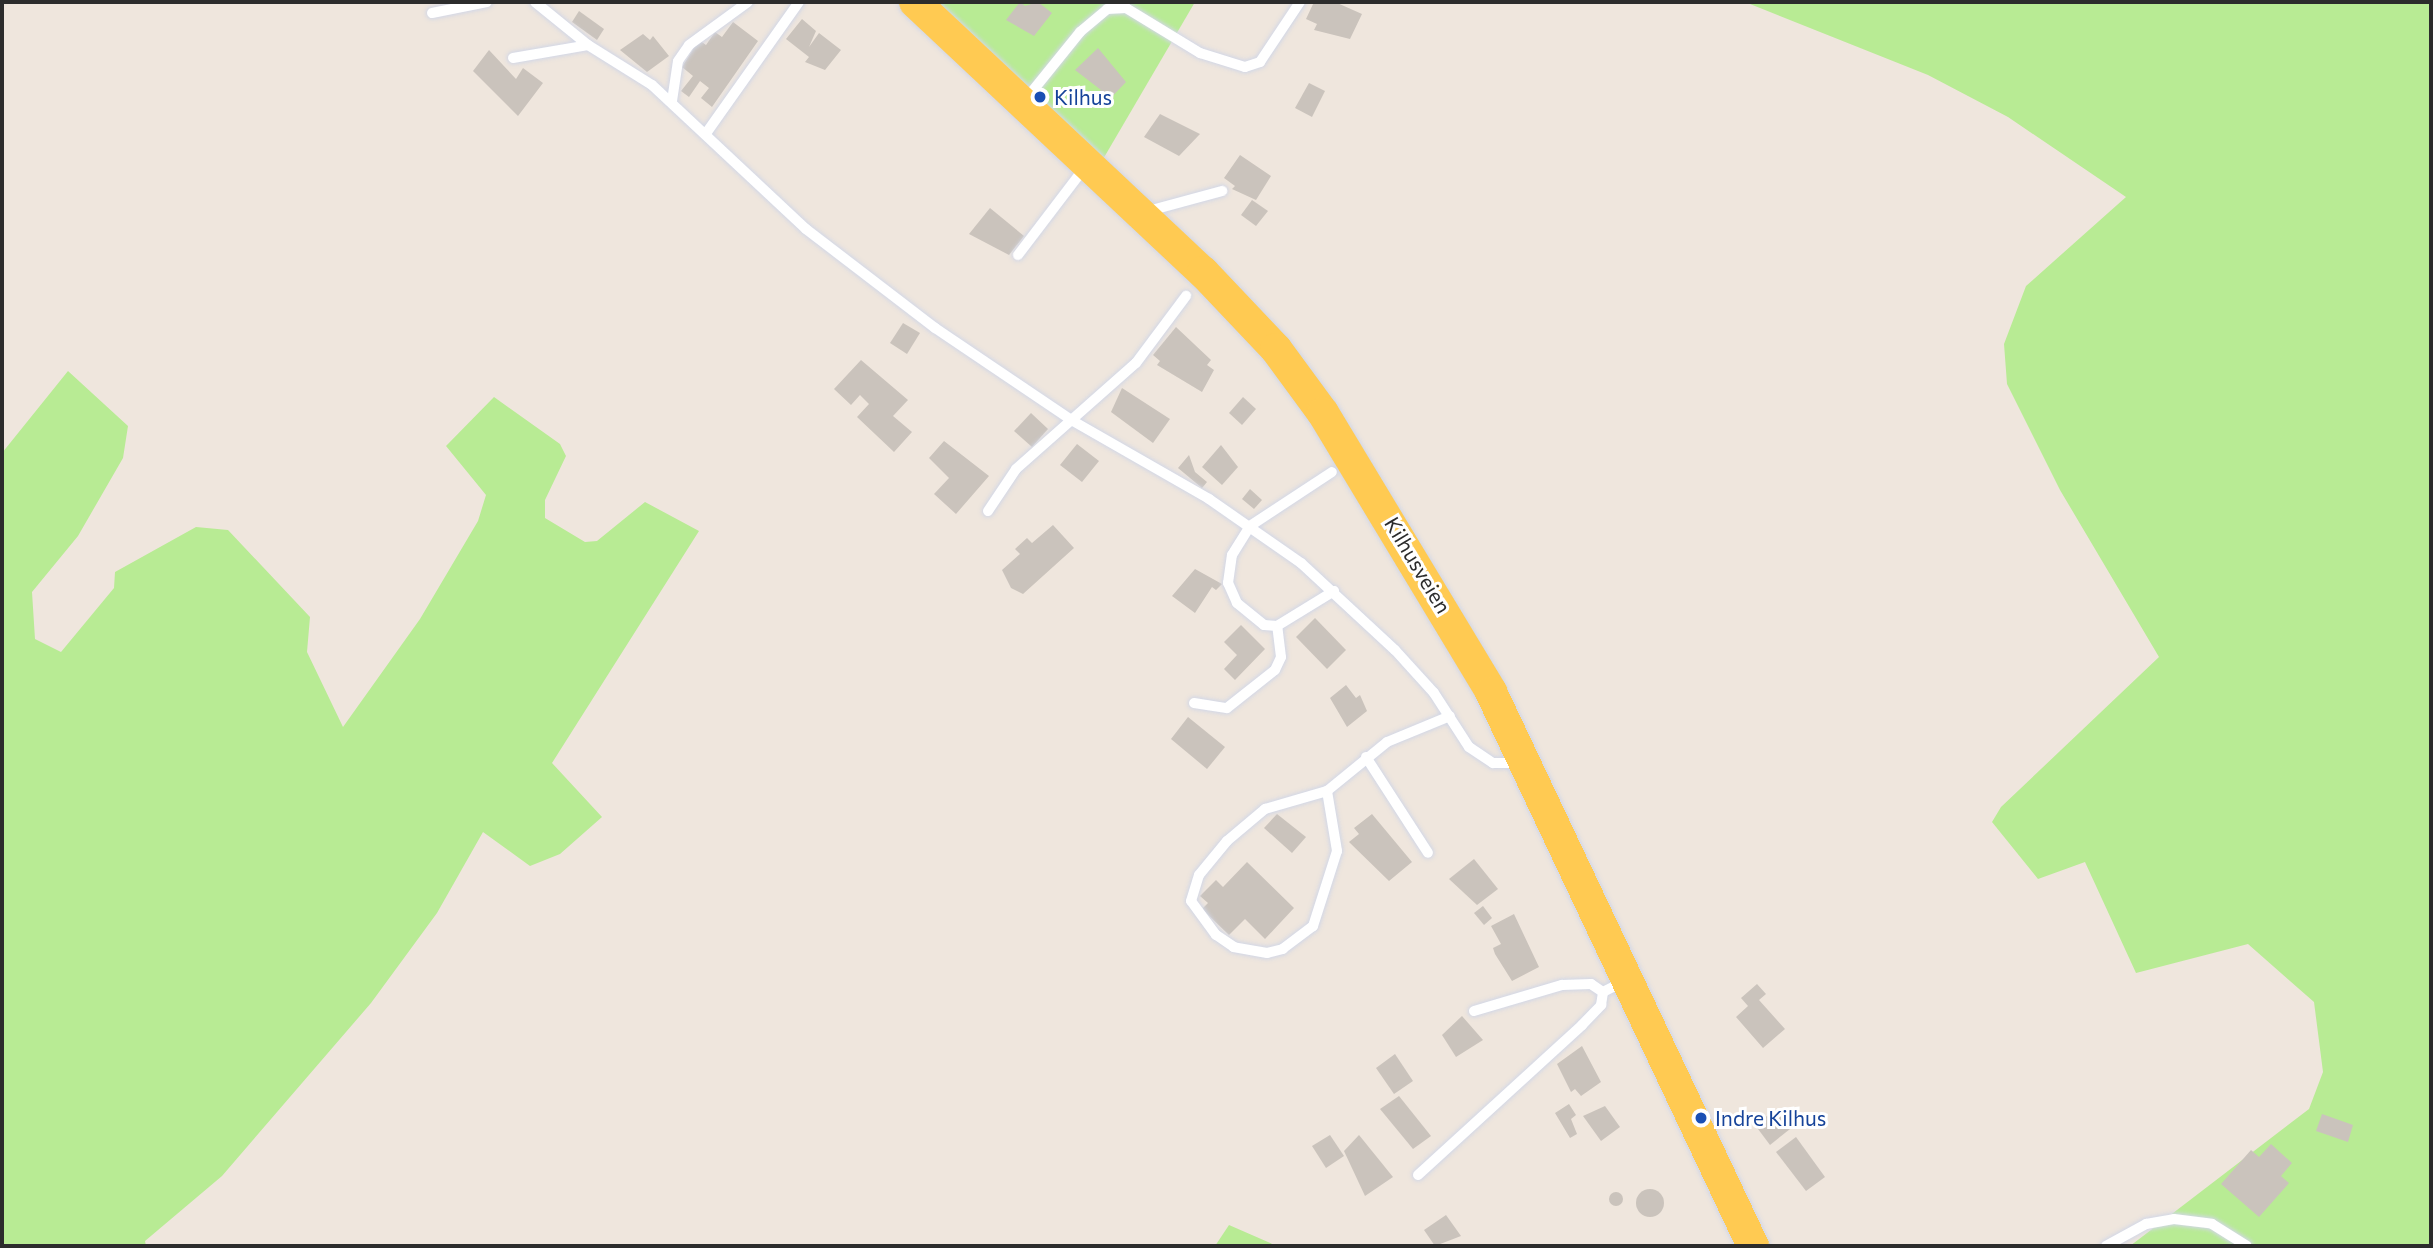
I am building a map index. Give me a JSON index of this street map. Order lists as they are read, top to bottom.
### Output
{
  "streets": {
    "main road": ["Kilhusveien"]
  },
  "places": ["Kilhus", "Indre Kilhus"]
}
